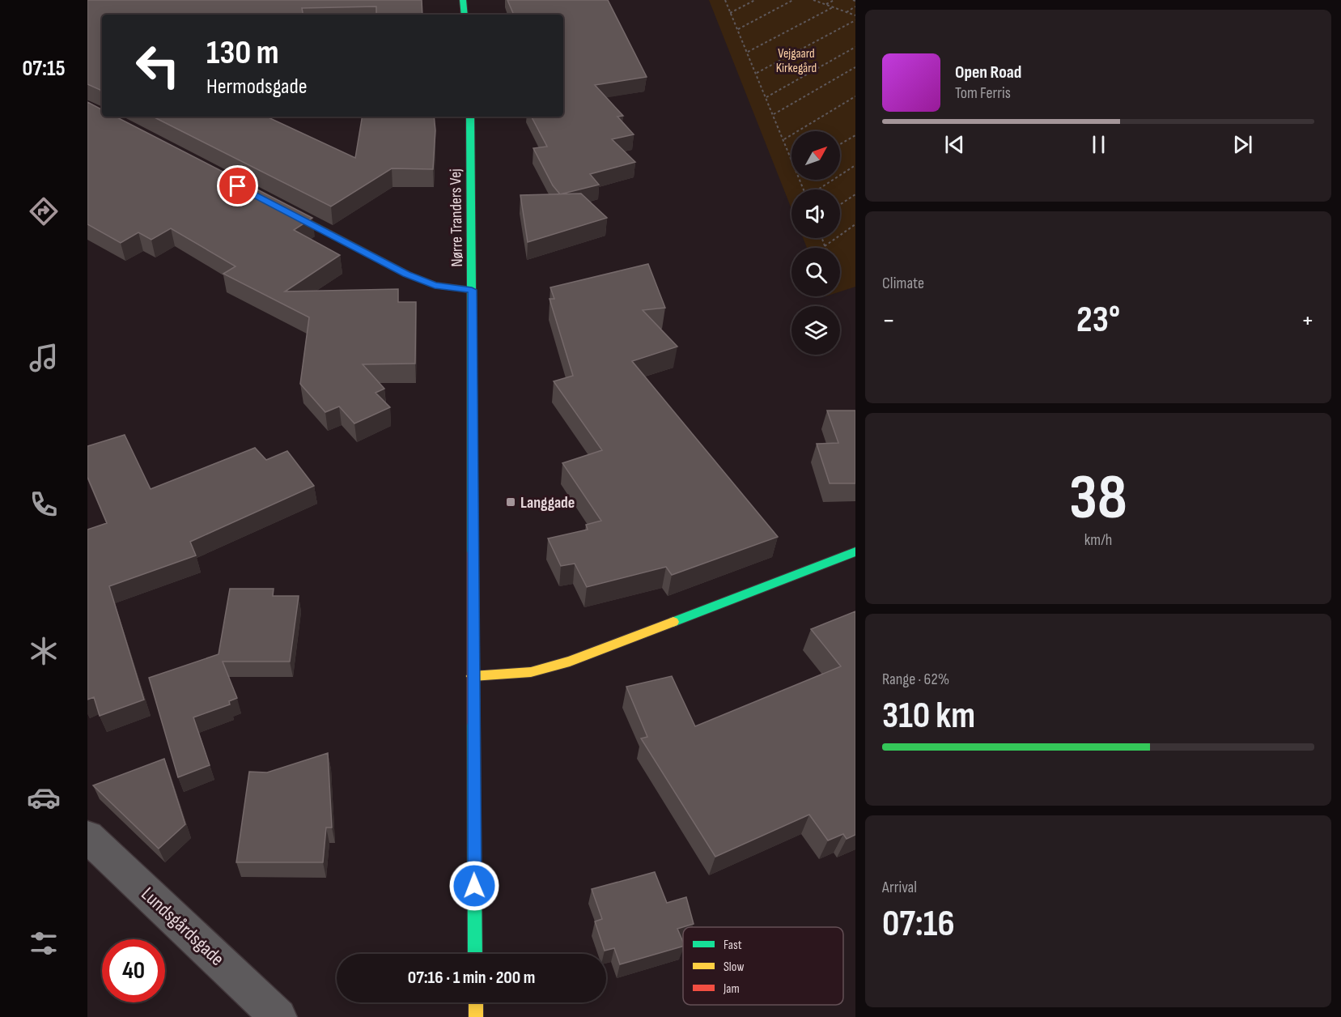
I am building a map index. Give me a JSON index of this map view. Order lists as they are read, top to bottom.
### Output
{
  "streets": {
    "street": ["Nørre Tranders Vej", "Lundsgårdsgade"]
  },
  "parks": ["Vejgaard Kirkegård"],
  "places": {
    "transit": ["Langgade"]
  },
  "legend": ["Fast", "Slow", "Jam"],
  "north": "top right",
  "page": {
    "tabs": "07:15",
    "turn": ["130 m", "Hermodsgade"],
    "song": ["Open Road", "Tom Ferris"],
    "tile": [
      "Climate",
      ["38", "km/h"],
      ["Range · 62%", "310 km"],
      ["Arrival", "07:16"]
    ],
    "heat": ["−", "23°", "+"],
    "limit": "40",
    "trip": "07:16 · 1 min · 200 m"
  }
}
